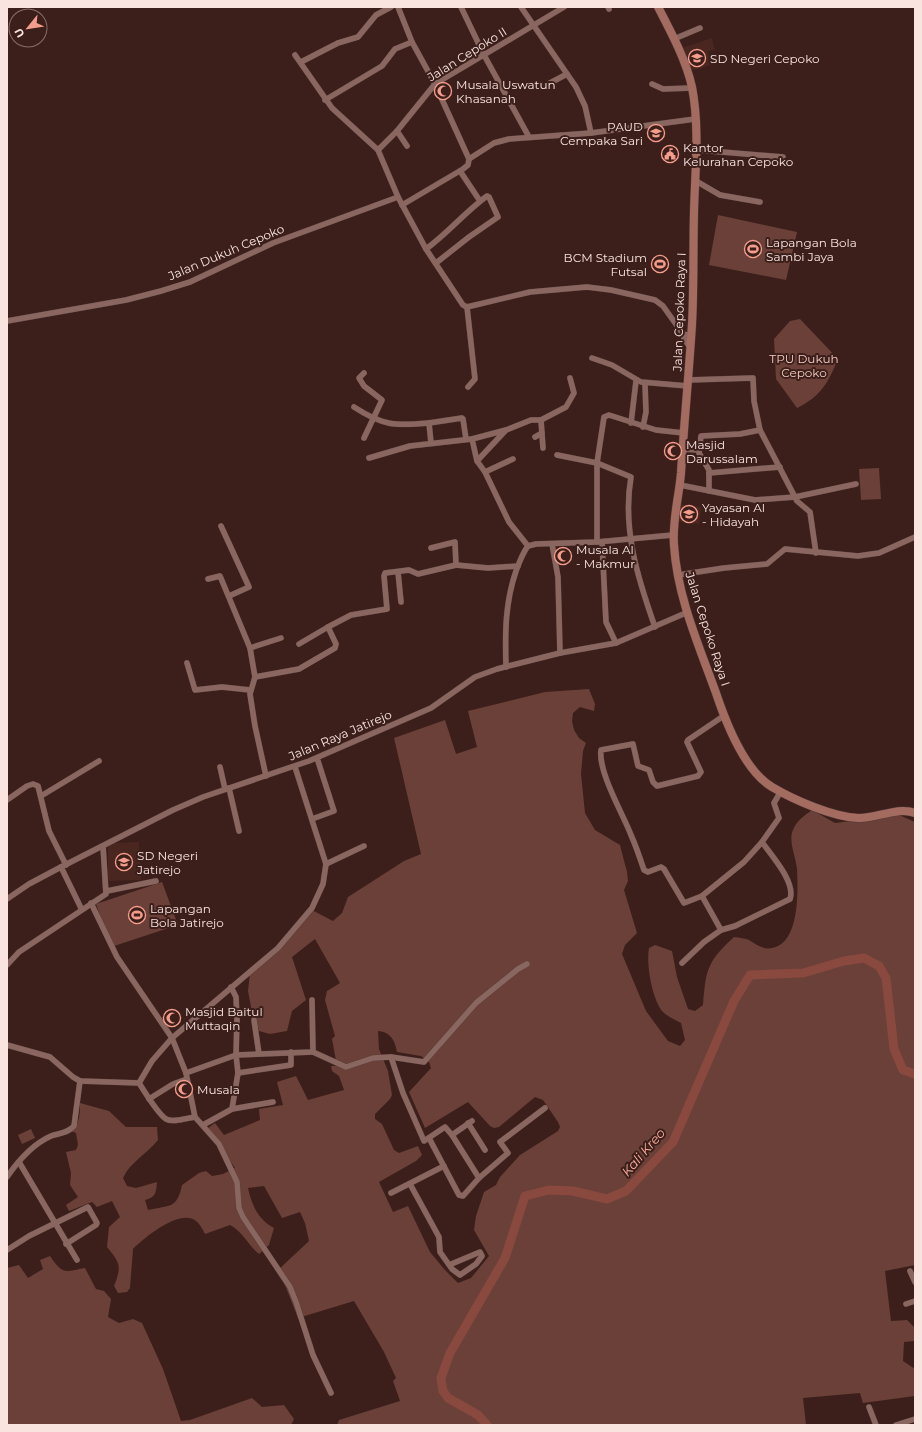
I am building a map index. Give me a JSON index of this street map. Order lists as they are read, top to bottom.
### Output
{
  "streets": {
    "main road": ["Jalan Cepoko Raya I"],
    "street": ["Jalan Cepoko II", "Jalan Dukuh Cepoko", "Jalan Raya Jatirejo"]
  },
  "crossings": [
    ["Jalan Cepoko Raya I", "Jalan Raya Jatirejo"]
  ],
  "water": ["Kali Kreo"],
  "parks": ["TPU Dukuh Cepoko"],
  "places": {
    "school or university": [
      "SD Negeri Cepoko",
      "PAUD Cempaka Sari",
      "Yayasan Al - Hidayah",
      "SD Negeri Jatirejo"
    ],
    "mosque": [
      "Musala Uswatun Khasanah",
      "Masjid Darussalam",
      "Musala Al - Makmur",
      "Masjid Baitul Muttaqin",
      "Musala"
    ],
    "public building": ["Kantor Kelurahan Cepoko"],
    "sports": ["Lapangan Bola Sambi Jaya", "BCM Stadium Futsal", "Lapangan Bola Jatirejo"]
  },
  "north": "bottom left"
}
